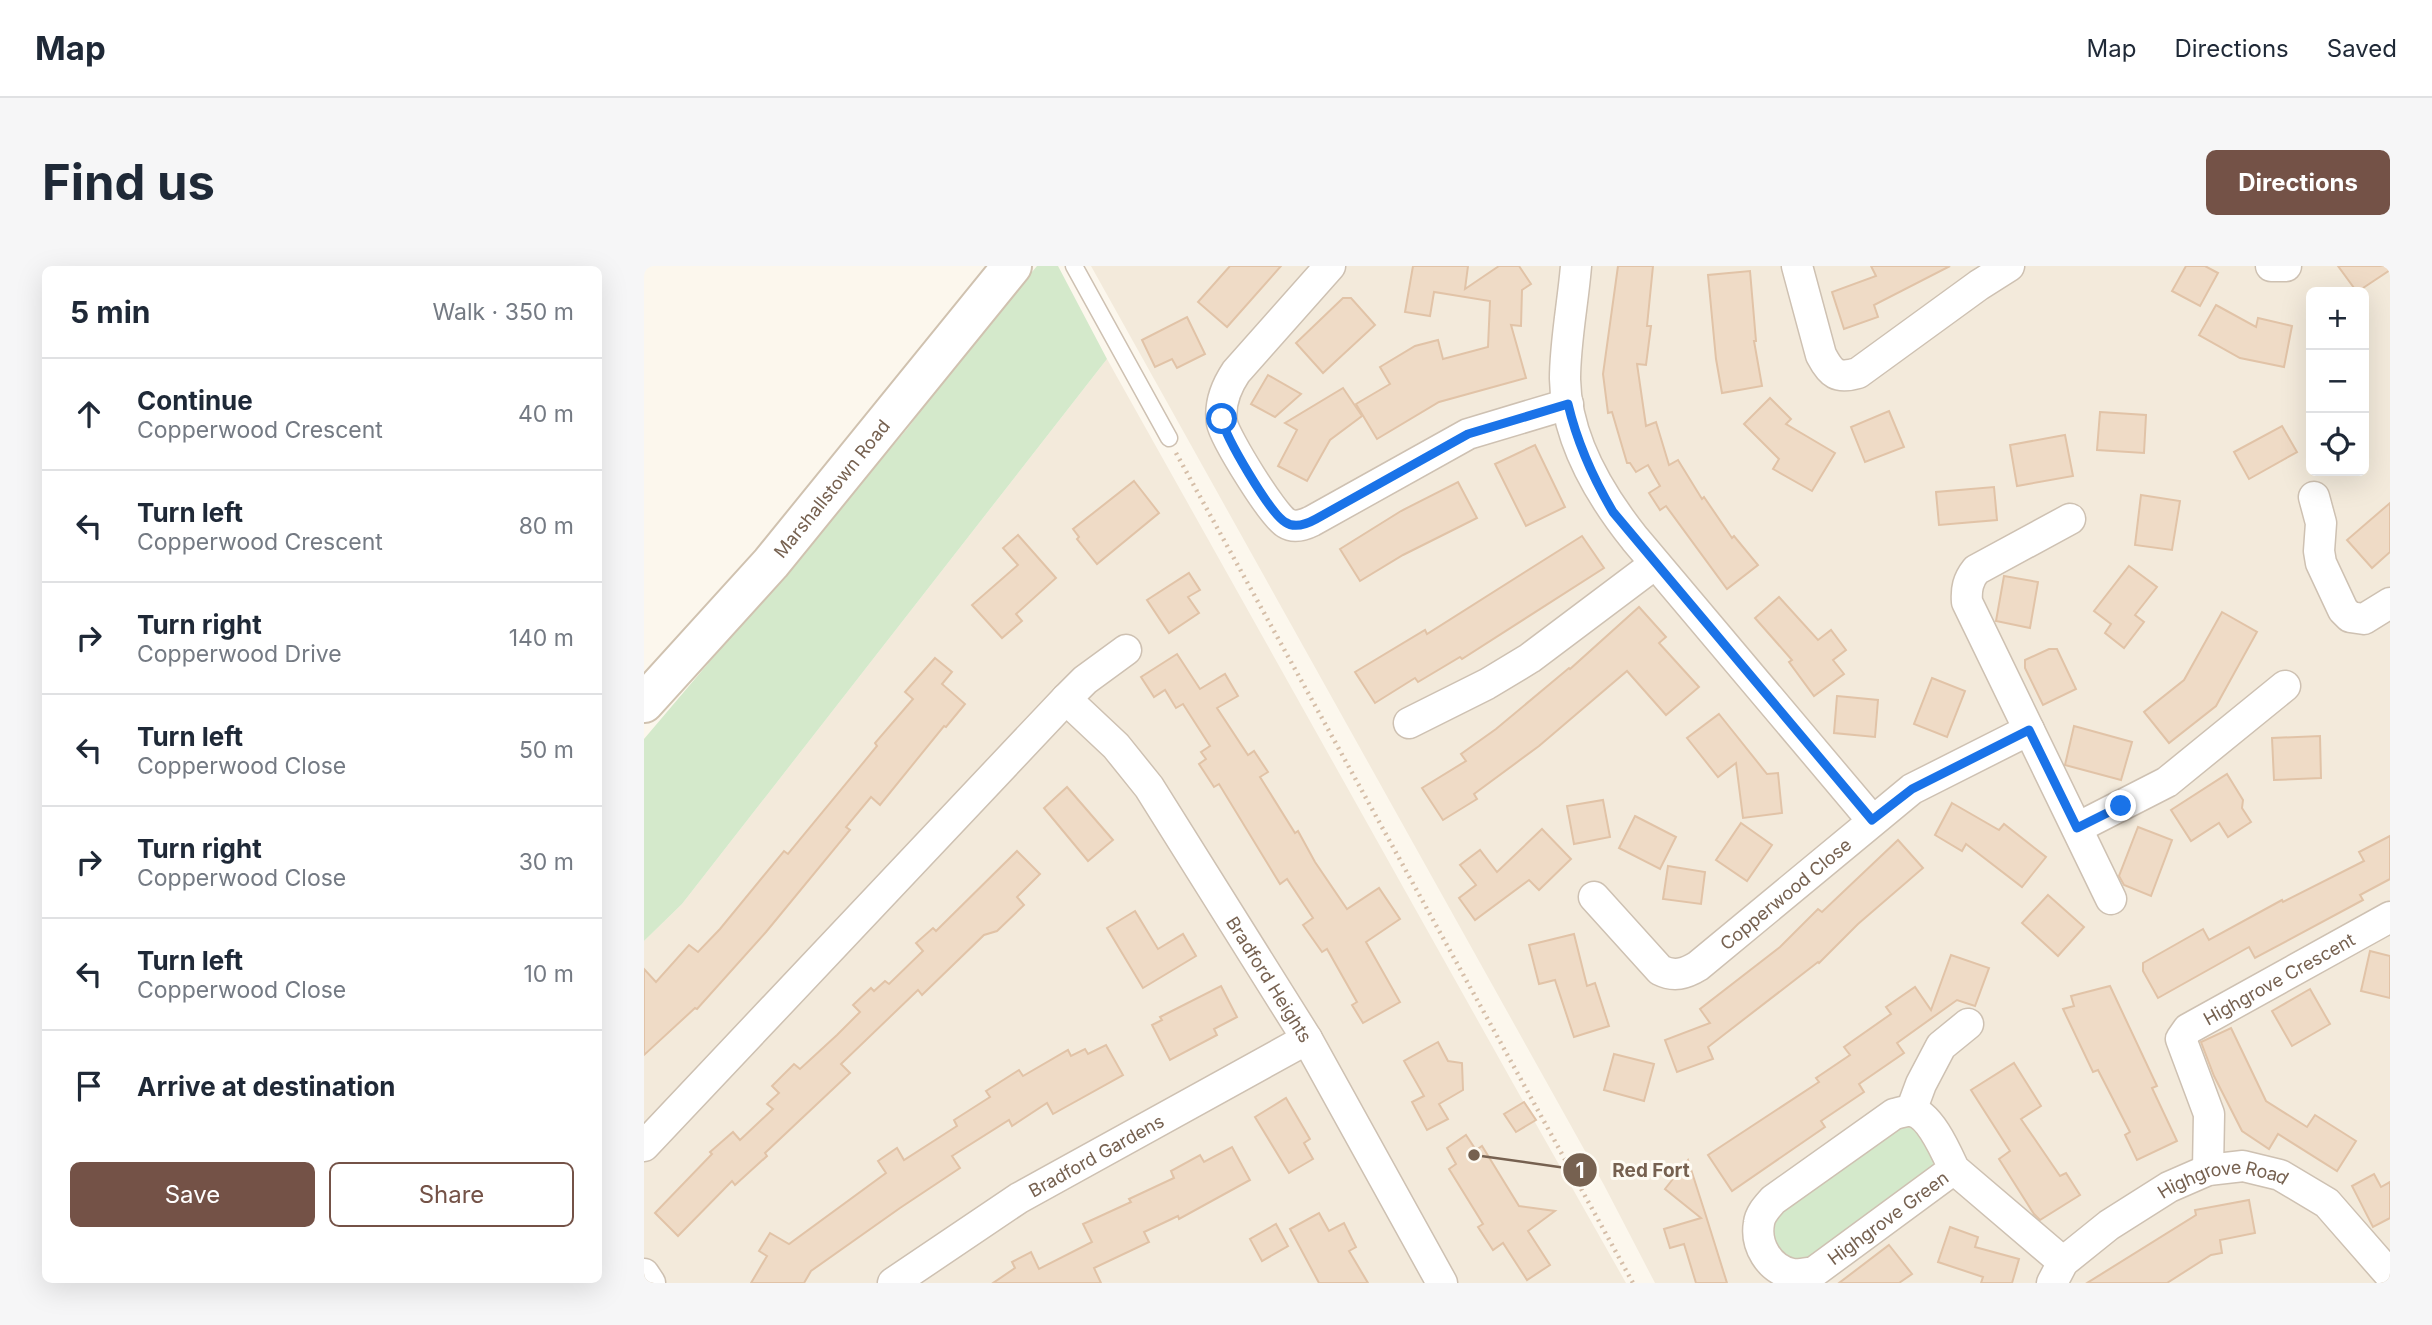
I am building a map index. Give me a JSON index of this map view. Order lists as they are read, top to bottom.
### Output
{
  "streets": {
    "main road": ["Marshallstown Road"],
    "street": [
      "Copperwood Close",
      "Highgrove Crescent",
      "Bradford Heights",
      "Bradford Gardens",
      "Highgrove Road",
      "Highgrove Green"
    ]
  },
  "crossings": [
    ["Highgrove Crescent", "Highgrove Road"],
    ["Bradford Heights", "Bradford Gardens"],
    ["Highgrove Road", "Highgrove Green"]
  ],
  "places": ["Red Fort"],
  "page": {
    "header": "Map",
    "nav": ["Map", "Directions", "Saved"],
    "buttons": [
      "Directions",
      ["Save", "Share"]
    ],
    "title": "Find us",
    "heading": ["5 min", "Walk · 350 m"],
    "map_buttons": ["+", "−"],
    "list": [
      ["Continue", "Copperwood Crescent", "40 m"],
      ["Turn left", "Copperwood Crescent", "80 m"],
      ["Turn right", "Copperwood Drive", "140 m"],
      ["Turn left", "Copperwood Close", "50 m"],
      ["Turn right", "Copperwood Close", "30 m"],
      ["Turn left", "Copperwood Close", "10 m"],
      "Arrive at destination"
    ]
  }
}
